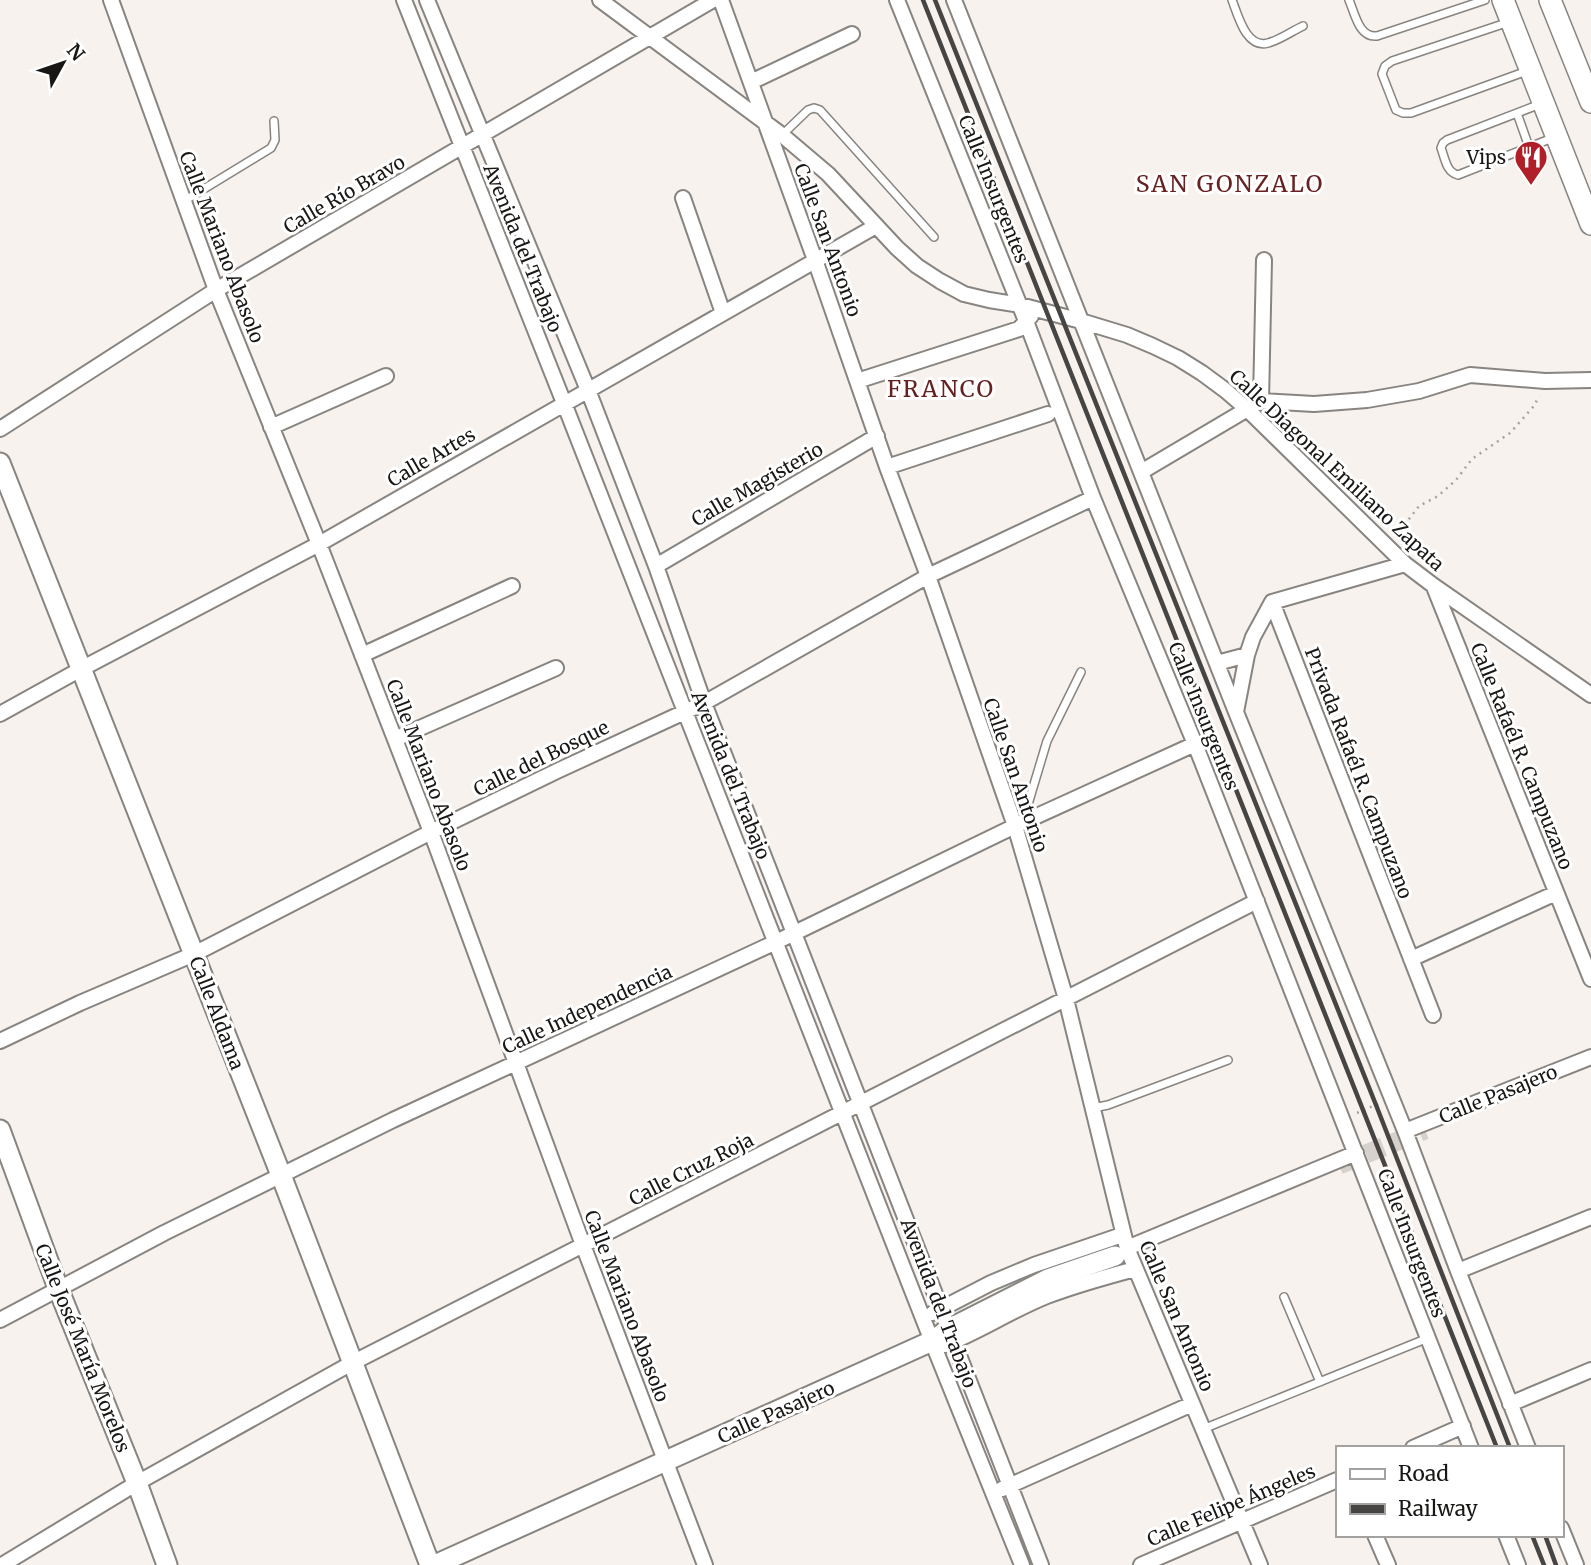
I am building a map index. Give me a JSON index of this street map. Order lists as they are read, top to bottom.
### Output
{
  "streets": {
    "street": [
      "Calle Insurgentes",
      "Calle Río Bravo",
      "Calle San Antonio",
      "Calle Mariano Abasolo",
      "Avenida del Trabajo",
      "Calle Artes",
      "Calle Diagonal Emiliano Zapata",
      "Calle Magisterio",
      "Calle Rafaél R. Campuzano",
      "Calle del Bosque",
      "Privada Rafaél R. Campuzano",
      "Calle Independencia",
      "Calle Aldama",
      "Calle Pasajero",
      "Calle Cruz Roja",
      "Calle José María Morelos",
      "Calle Felipe Ángeles"
    ]
  },
  "crossings": [
    ["Calle Insurgentes", "Calle Diagonal Emiliano Zapata"],
    ["Calle Insurgentes", "Calle del Bosque"],
    ["Calle Insurgentes", "Calle Independencia"],
    ["Calle Insurgentes", "Calle Pasajero"],
    ["Calle Insurgentes", "Calle Cruz Roja"],
    ["Calle Río Bravo", "Calle Mariano Abasolo"],
    ["Calle Río Bravo", "Avenida del Trabajo"],
    ["Calle Río Bravo", "Calle Diagonal Emiliano Zapata"],
    ["Calle San Antonio", "Calle Artes"],
    ["Calle San Antonio", "Calle Diagonal Emiliano Zapata"],
    ["Calle San Antonio", "Calle Magisterio"],
    ["Calle San Antonio", "Calle del Bosque"],
    ["Calle San Antonio", "Calle Independencia"],
    ["Calle San Antonio", "Calle Pasajero"],
    ["Calle San Antonio", "Calle Cruz Roja"],
    ["Calle San Antonio", "Calle Felipe Ángeles"],
    ["Calle Mariano Abasolo", "Calle Artes"],
    ["Calle Mariano Abasolo", "Calle del Bosque"],
    ["Calle Mariano Abasolo", "Calle Independencia"],
    ["Calle Mariano Abasolo", "Calle Pasajero"],
    ["Calle Mariano Abasolo", "Calle Cruz Roja"],
    ["Avenida del Trabajo", "Calle Artes"],
    ["Avenida del Trabajo", "Calle Magisterio"],
    ["Avenida del Trabajo", "Calle del Bosque"],
    ["Avenida del Trabajo", "Calle Independencia"],
    ["Avenida del Trabajo", "Calle Pasajero"],
    ["Avenida del Trabajo", "Calle Cruz Roja"],
    ["Calle Artes", "Calle Diagonal Emiliano Zapata"],
    ["Calle Artes", "Calle Aldama"],
    ["Calle Diagonal Emiliano Zapata", "Calle Rafaél R. Campuzano"],
    ["Calle del Bosque", "Calle Aldama"],
    ["Calle Independencia", "Calle Aldama"],
    ["Calle Independencia", "Calle José María Morelos"],
    ["Calle Aldama", "Calle Pasajero"],
    ["Calle Aldama", "Calle Cruz Roja"],
    ["Calle Cruz Roja", "Calle José María Morelos"]
  ],
  "districts": ["SAN GONZALO", "FRANCO"],
  "places": {
    "restaurant": ["Vips"]
  },
  "legend": ["Road", "Railway"],
  "north": "top right"
}
